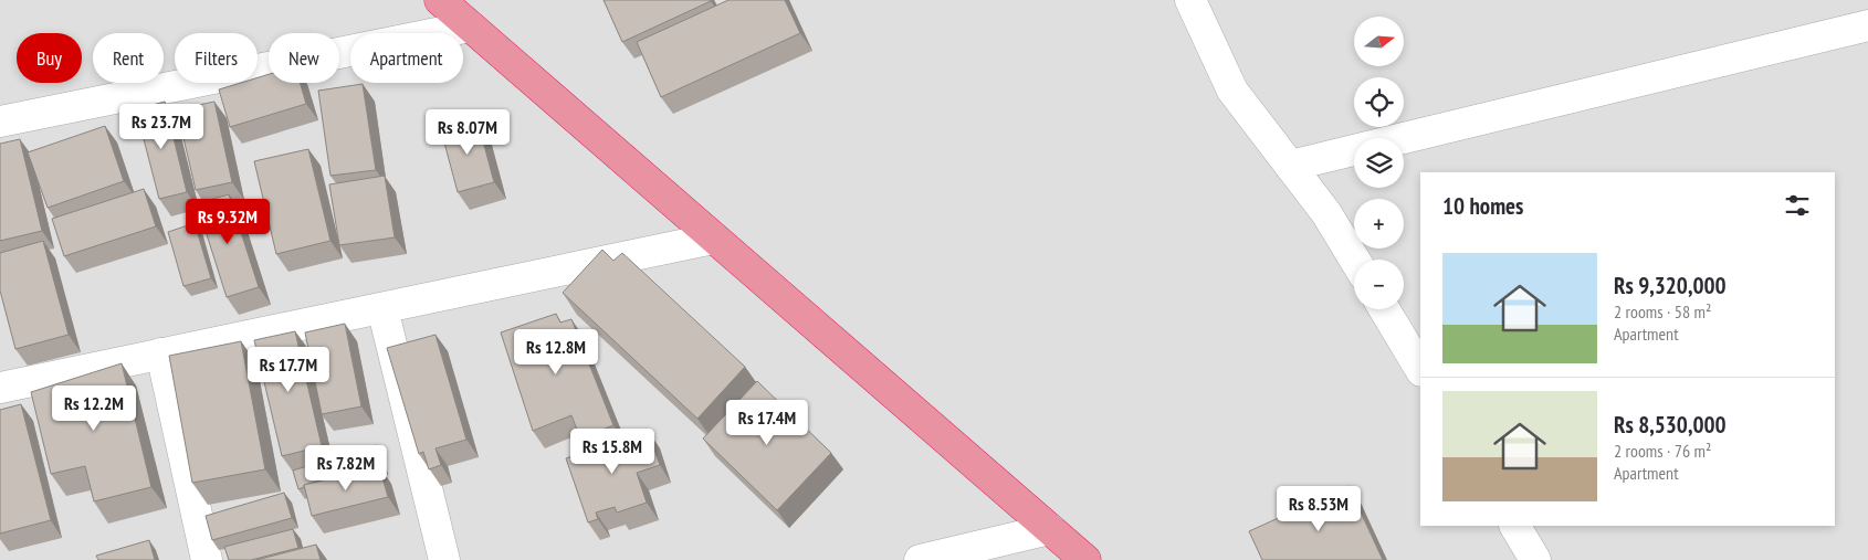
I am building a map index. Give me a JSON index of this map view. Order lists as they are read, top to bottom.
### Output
{
  "north": "right",
  "page": {
    "map_buttons": ["+", "−"],
    "chip": [
      "Buy",
      "Rent",
      "Filters",
      "New",
      "Apartment"
    ],
    "price": [
      "Rs 23.7M",
      "Rs 8.07M",
      "Rs 9.32M",
      "Rs 12.8M",
      "Rs 17.7M",
      "Rs 12.2M",
      "Rs 17.4M",
      "Rs 15.8M",
      "Rs 7.82M",
      "Rs 8.53M"
    ],
    "heading": "10 homes",
    "list": [
      {
        "name": "Rs 9,320,000",
        "note": "2 rooms · 58 m² · Apartment"
      },
      {
        "name": "Rs 8,530,000",
        "note": "2 rooms · 76 m² · Apartment"
      }
    ]
  }
}
